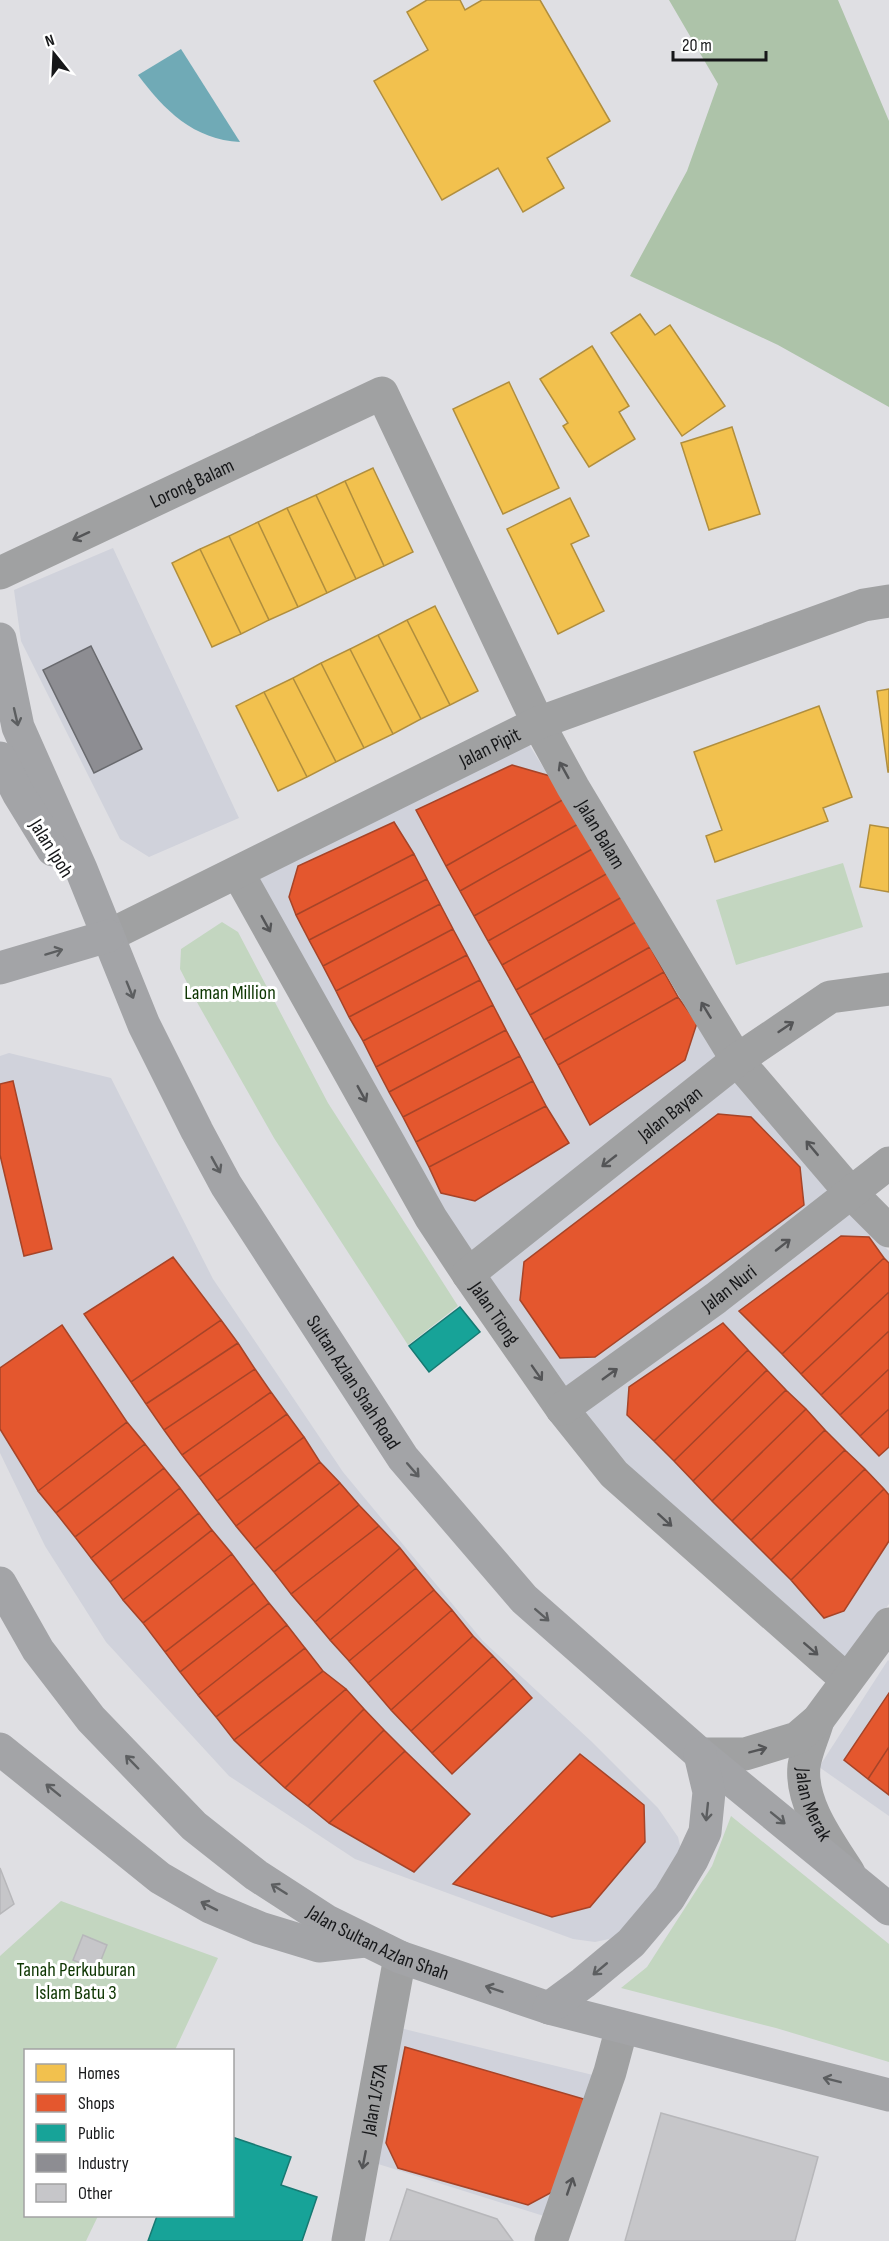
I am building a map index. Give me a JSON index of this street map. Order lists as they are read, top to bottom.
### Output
{
  "streets": {
    "main road": ["Jalan Ipoh", "Sultan Azlan Shah Road", "Jalan Sultan Azlan Shah"],
    "street": [
      "Lorong Balam",
      "Jalan Pipit",
      "Jalan Balam",
      "Jalan Bayan",
      "Jalan Nuri",
      "Jalan Tiong",
      "Jalan Merak",
      "Jalan 1/57A"
    ]
  },
  "crossings": [
    ["Lorong Balam", "Jalan Balam"],
    ["Jalan Pipit", "Jalan Balam"],
    ["Jalan Pipit", "Jalan Ipoh"],
    ["Jalan Pipit", "Jalan Tiong"],
    ["Jalan Pipit", "Sultan Azlan Shah Road"],
    ["Jalan Balam", "Jalan Bayan"],
    ["Jalan Balam", "Jalan Nuri"],
    ["Jalan Ipoh", "Sultan Azlan Shah Road"],
    ["Jalan Bayan", "Jalan Tiong"],
    ["Jalan Nuri", "Jalan Tiong"],
    ["Jalan Tiong", "Jalan Merak"],
    ["Sultan Azlan Shah Road", "Jalan Merak"],
    ["Jalan Sultan Azlan Shah", "Jalan 1/57A"]
  ],
  "one_way": [
    "Lorong Balam",
    "Jalan Balam",
    "Jalan Nuri",
    "Jalan Tiong",
    "Sultan Azlan Shah Road"
  ],
  "parks": ["Laman Million", "Tanah Perkuburan Islam Batu 3"],
  "legend": [
    "Homes",
    "Shops",
    "Public",
    "Industry",
    "Other"
  ],
  "scale_bar": "20 m",
  "north": "top"
}
